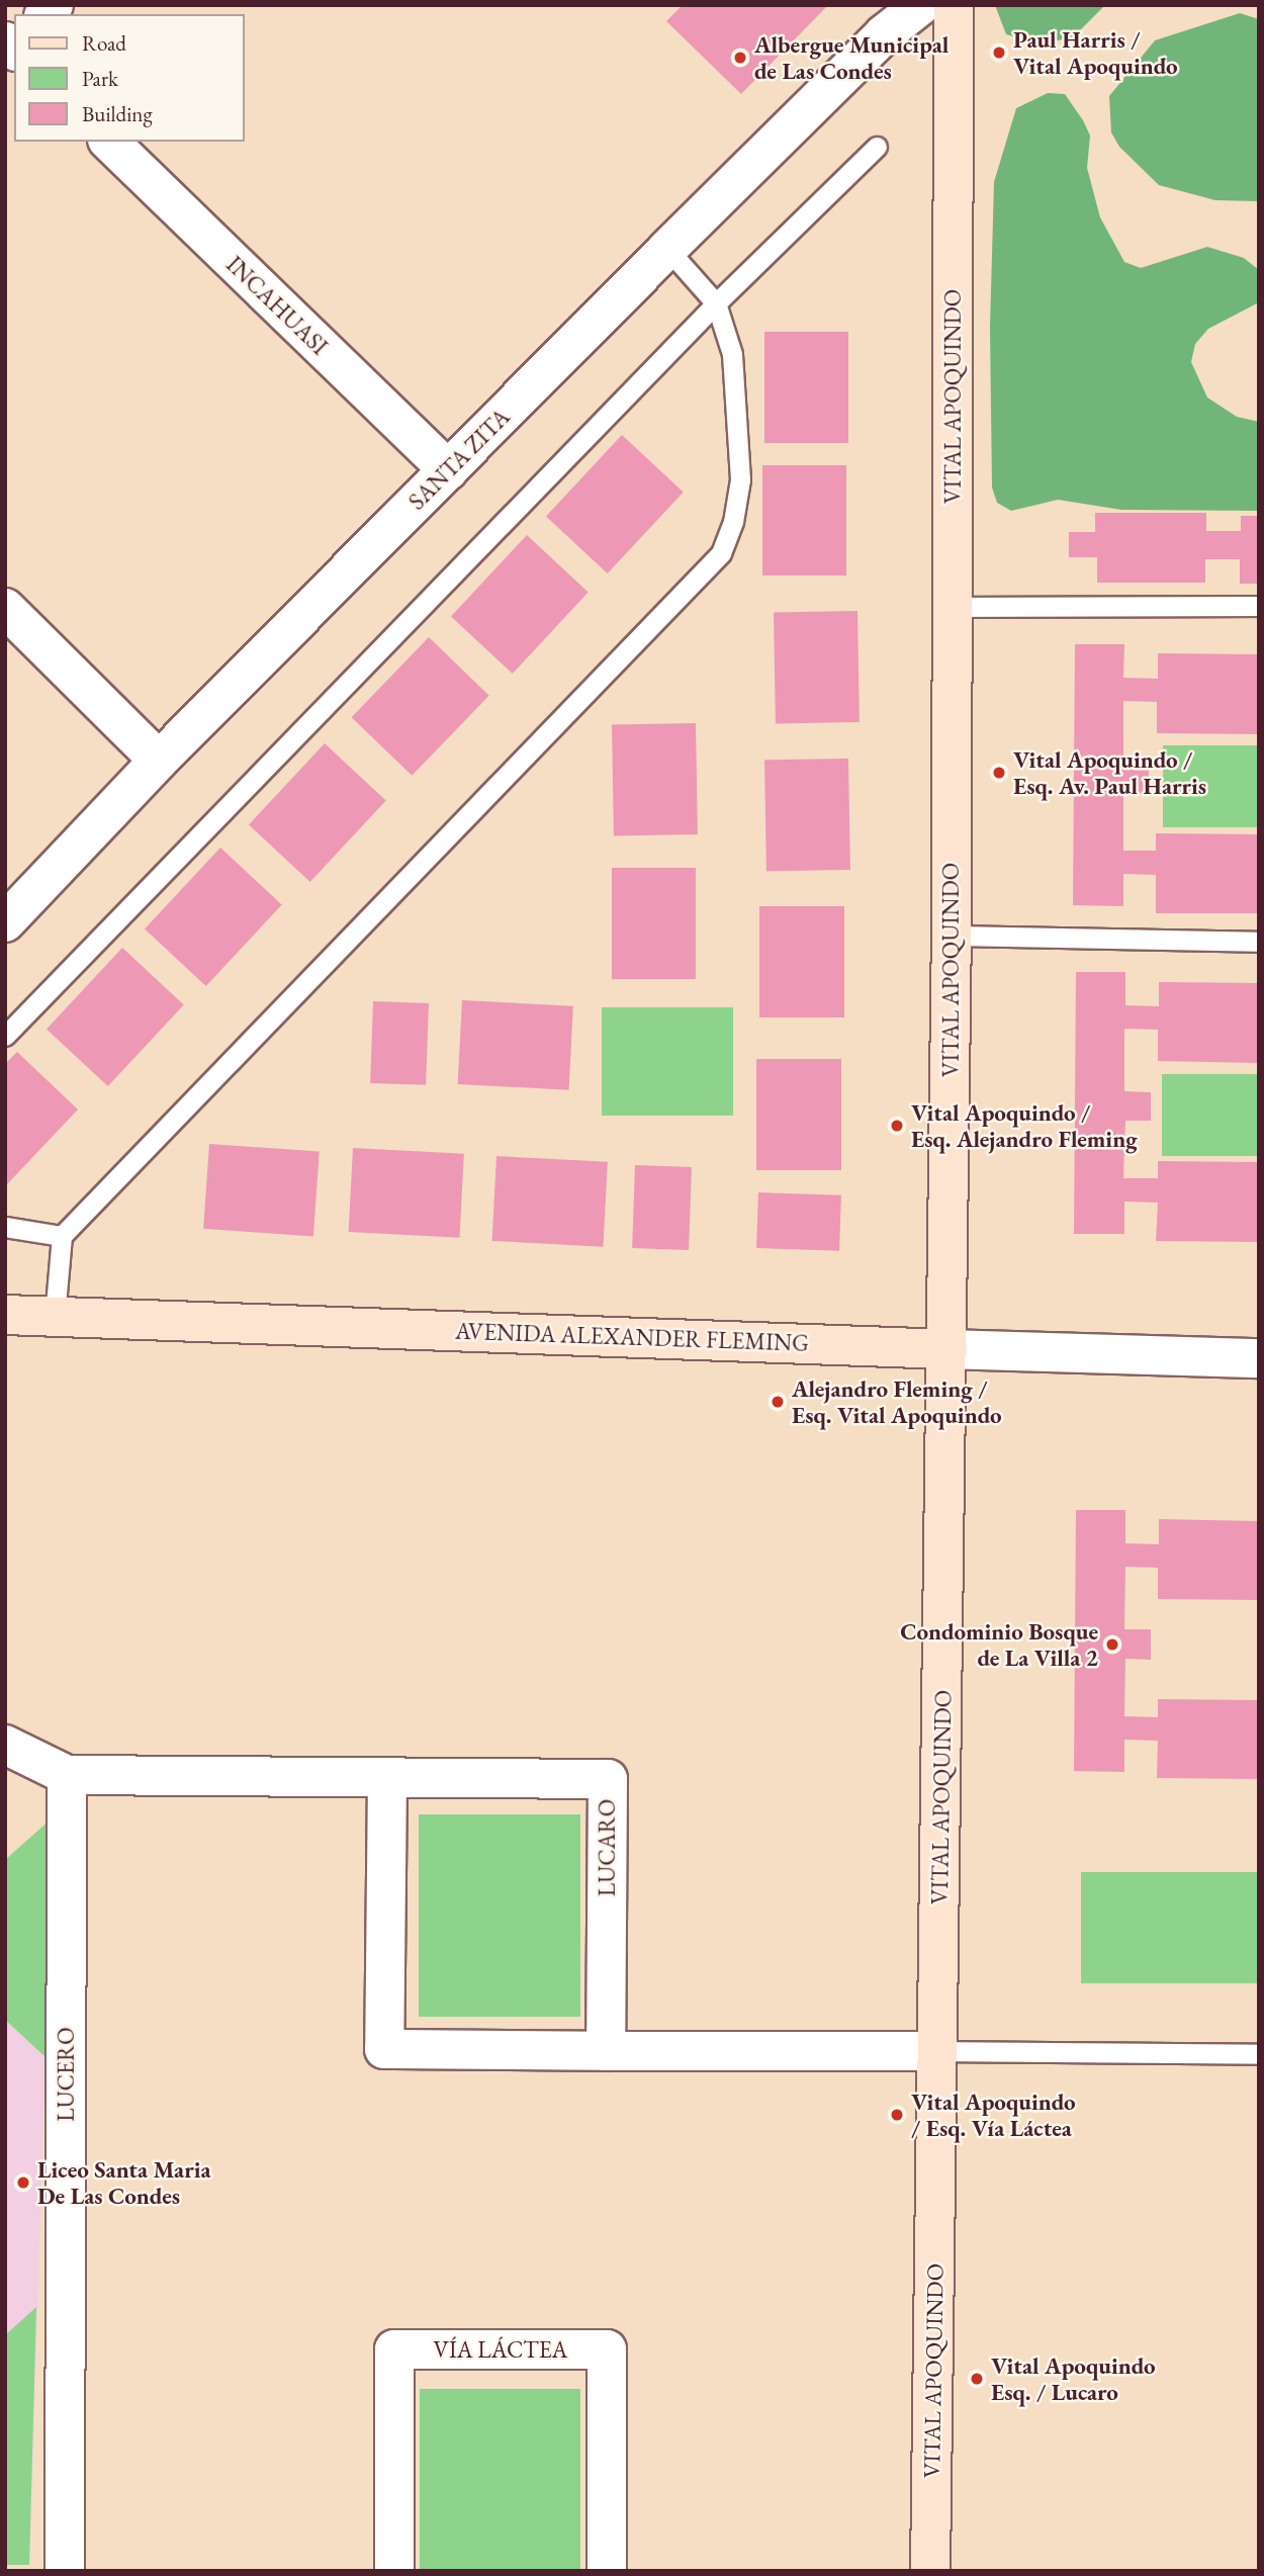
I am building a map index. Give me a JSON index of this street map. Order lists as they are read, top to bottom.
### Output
{
  "streets": {
    "street": [
      "INCAHUASI",
      "VITAL APOQUINDO",
      "SANTA ZITA",
      "AVENIDA ALEXANDER FLEMING",
      "LUCARO",
      "LUCERO",
      "VÍA LÁCTEA"
    ]
  },
  "crossings": [
    ["INCAHUASI", "SANTA ZITA"],
    ["VITAL APOQUINDO", "AVENIDA ALEXANDER FLEMING"],
    ["LUCARO", "LUCERO"]
  ],
  "places": [
    "Paul Harris / Vital Apoquindo",
    "Albergue Municipal de Las Condes",
    "Vital Apoquindo / Esq. Av. Paul Harris",
    "Vital Apoquindo / Esq. Alejandro Fleming",
    "Alejandro Fleming / Esq. Vital Apoquindo",
    "Condominio Bosque de La Villa 2",
    "Vital Apoquindo / Esq. Vía Láctea",
    "Liceo Santa Maria De Las Condes",
    "Vital Apoquindo Esq. / Lucaro"
  ],
  "legend": ["Road", "Park", "Building"]
}
